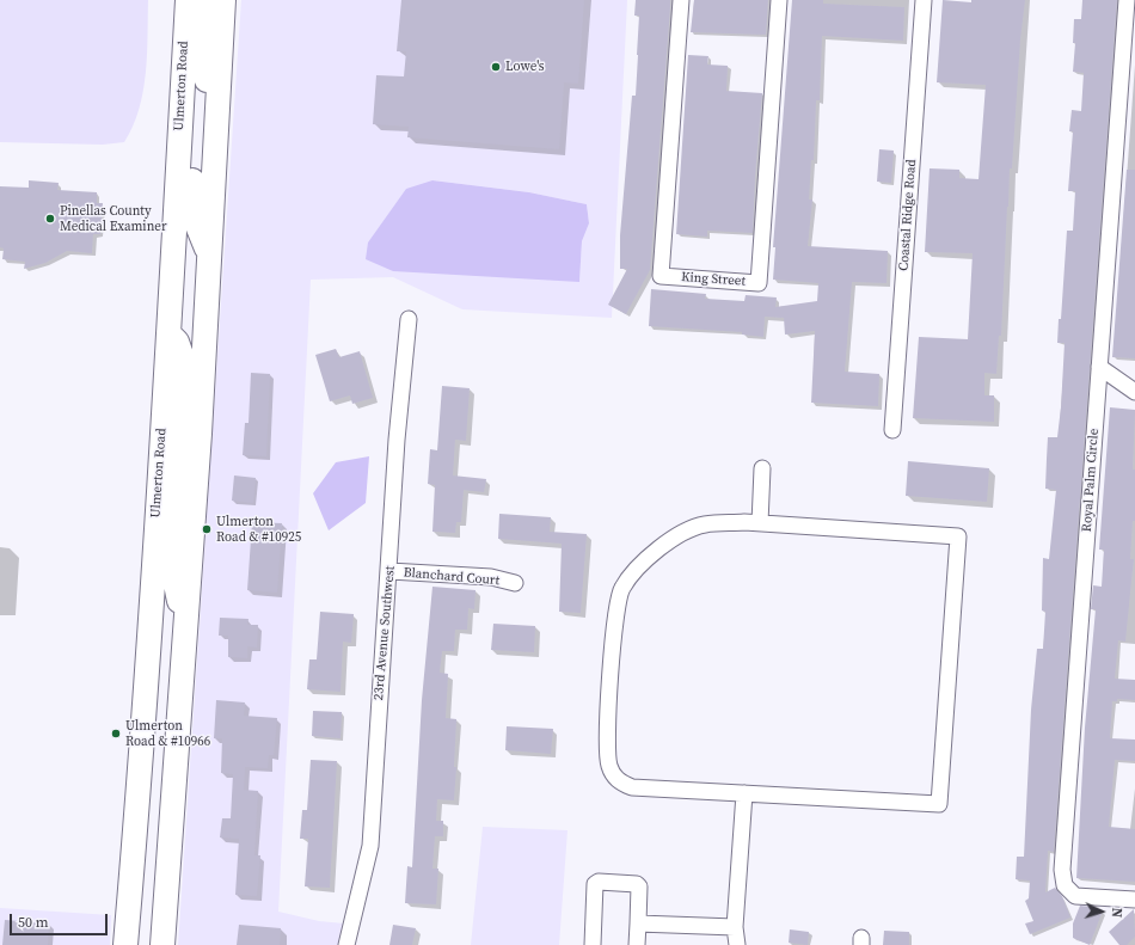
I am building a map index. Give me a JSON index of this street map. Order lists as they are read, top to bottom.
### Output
{
  "streets": {
    "main road": ["Ulmerton Road"],
    "street": [
      "Coastal Ridge Road",
      "King Street",
      "Royal Palm Circle",
      "Blanchard Court",
      "23rd Avenue Southwest"
    ]
  },
  "crossings": [
    ["Blanchard Court", "23rd Avenue Southwest"]
  ],
  "places": [
    "Lowe's",
    "Pinellas County Medical Examiner",
    "Ulmerton Road & #10925",
    "Ulmerton Road & #10966"
  ],
  "scale_bar": "50 m",
  "north": "right"
}
